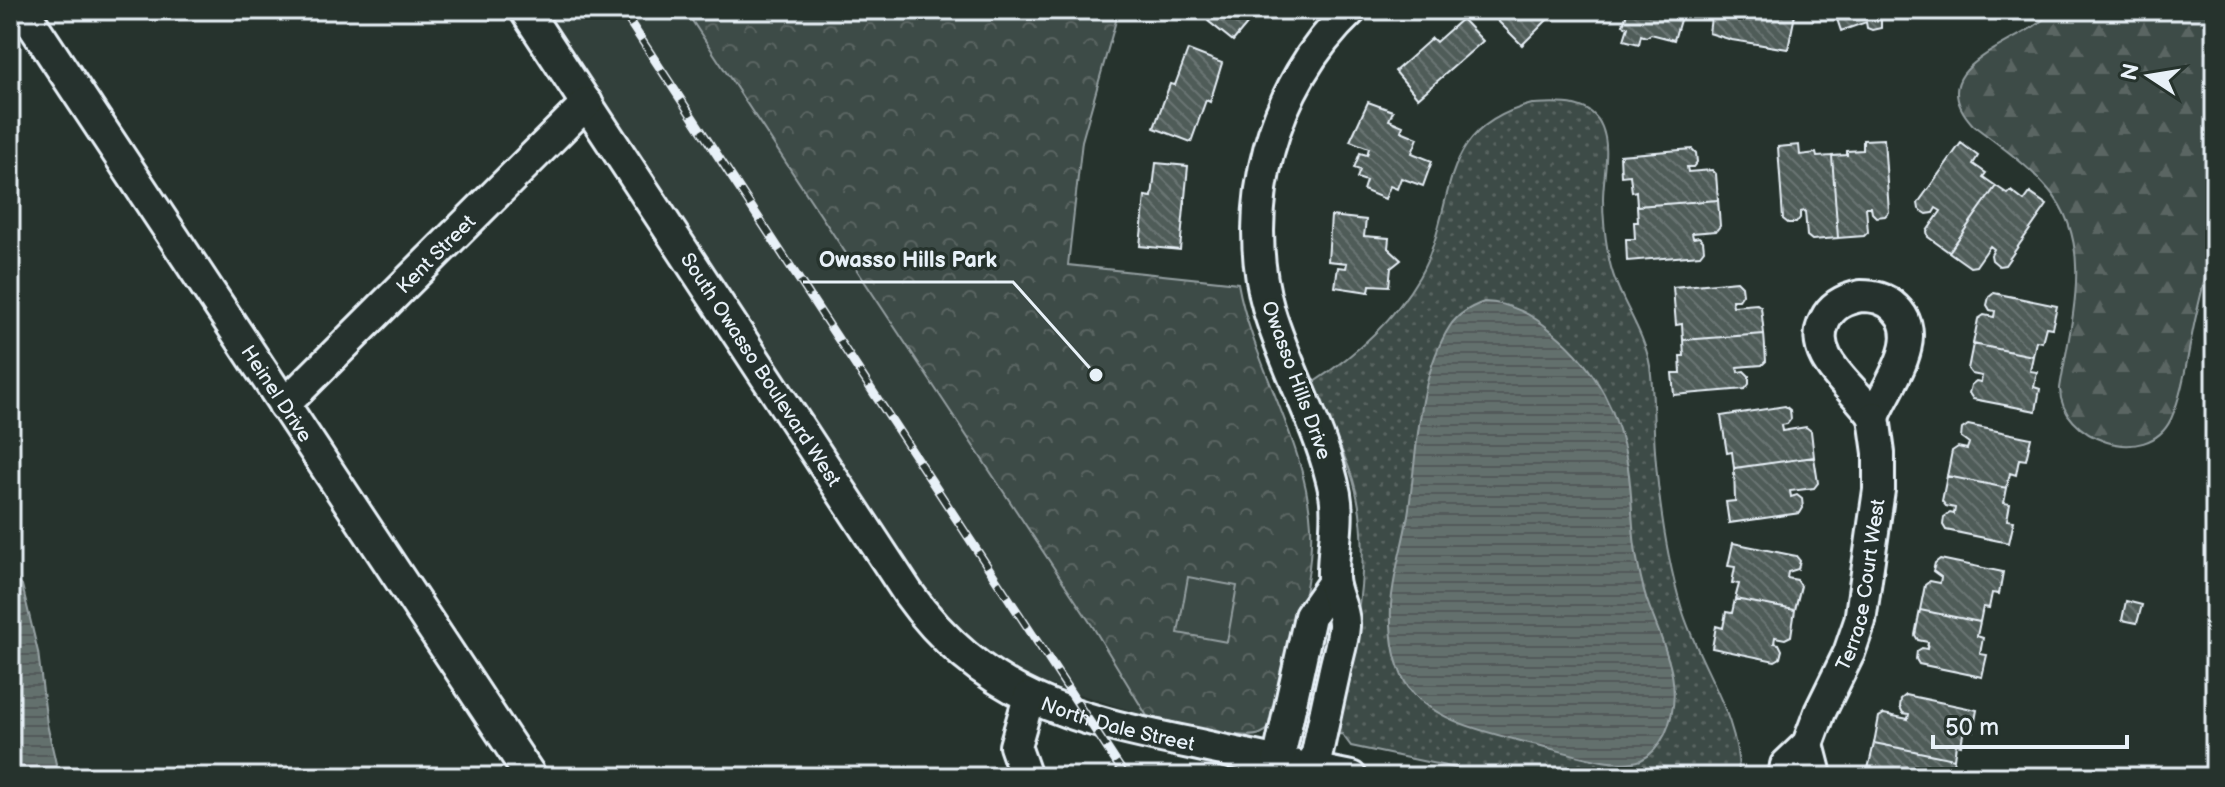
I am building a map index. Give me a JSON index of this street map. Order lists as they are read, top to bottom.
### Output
{
  "streets": {
    "street": [
      "Kent Street",
      "South Owasso Boulevard West",
      "Owasso Hills Drive",
      "Heinel Drive",
      "Terrace Court West",
      "North Dale Street"
    ]
  },
  "crossings": [
    ["Kent Street", "South Owasso Boulevard West"],
    ["Kent Street", "Heinel Drive"],
    ["South Owasso Boulevard West", "North Dale Street"],
    ["Owasso Hills Drive", "North Dale Street"]
  ],
  "places": ["Owasso Hills Park"],
  "scale_bar": "50 m",
  "north": "left"
}
